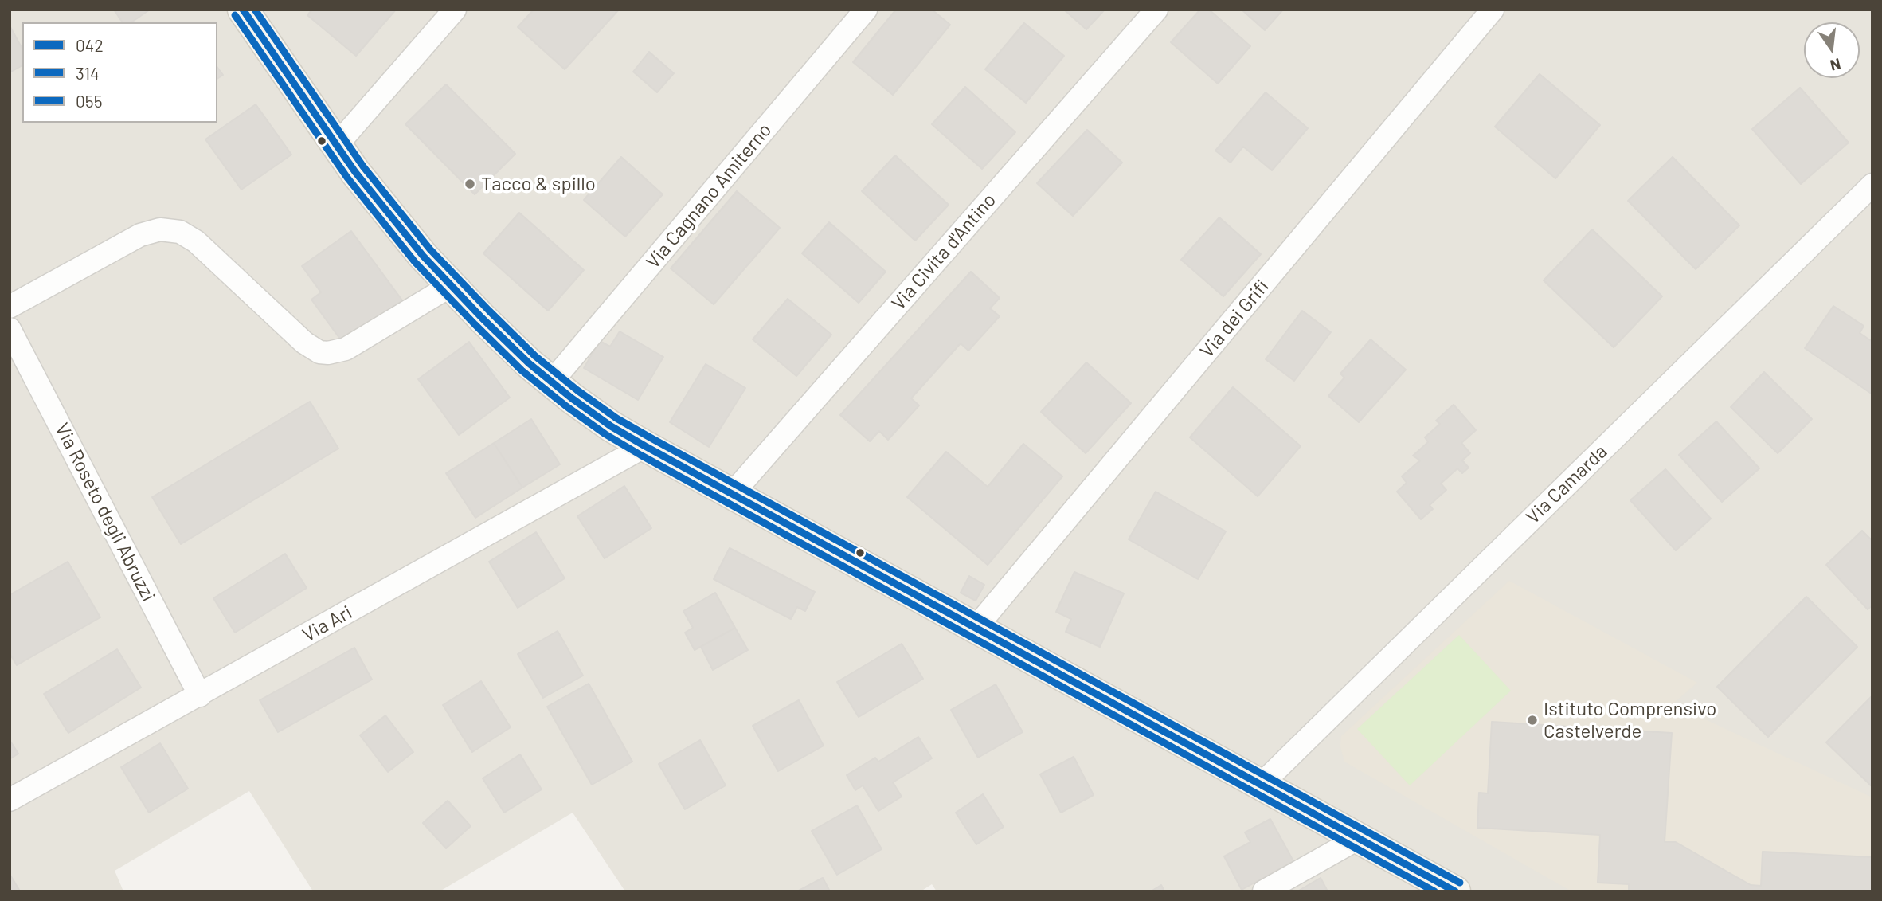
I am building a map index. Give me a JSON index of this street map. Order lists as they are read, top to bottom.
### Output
{
  "streets": {
    "street": [
      "Via Cagnano Amiterno",
      "Via Civita d'Antino",
      "Via dei Grifi",
      "Via Camarda",
      "Via Roseto degli Abruzzi",
      "Via Ari"
    ]
  },
  "crossings": [
    ["Via Roseto degli Abruzzi", "Via Ari"]
  ],
  "places": ["Tacco & spillo", "Istituto Comprensivo Castelverde"],
  "lines": ["transit line 042", "transit line 055", "transit line 314"],
  "legend": ["042", "314", "055"],
  "north": "bottom"
}
